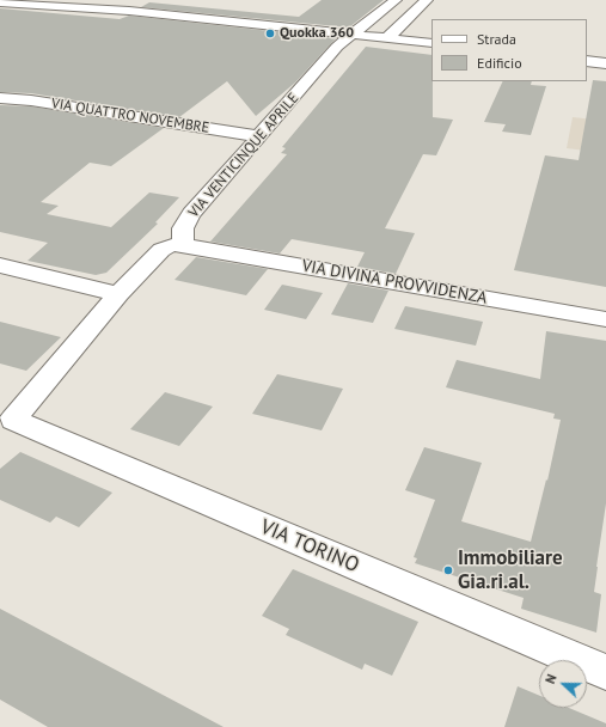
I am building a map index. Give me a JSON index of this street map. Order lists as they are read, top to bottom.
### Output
{
  "streets": {
    "street": [
      "VIA QUATTRO NOVEMBRE",
      "VIA VENTICINQUE APRILE",
      "VIA DIVINA PROVVIDENZA",
      "VIA TORINO"
    ]
  },
  "crossings": [
    ["VIA QUATTRO NOVEMBRE", "VIA VENTICINQUE APRILE"],
    ["VIA VENTICINQUE APRILE", "VIA DIVINA PROVVIDENZA"]
  ],
  "places": ["Quokka 360", "Immobiliare Gia.ri.al."],
  "legend": ["Strada", "Edificio"],
  "north": "left"
}
